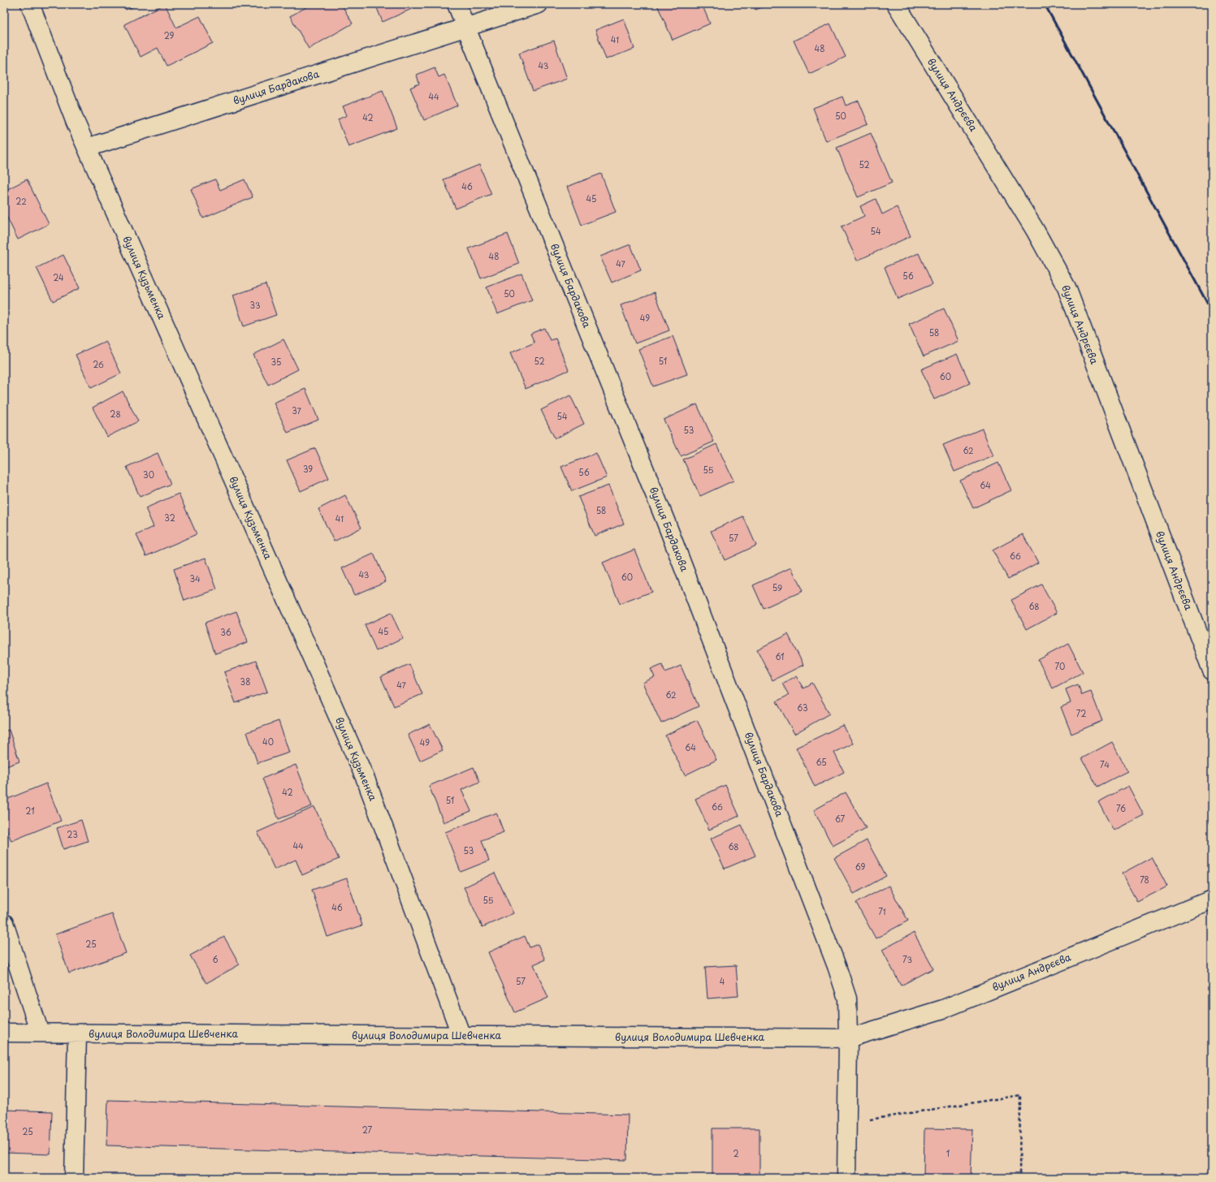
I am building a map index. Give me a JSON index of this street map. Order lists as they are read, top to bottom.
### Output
{
  "streets": {
    "street": [
      "вулиця Бардакова",
      "вулиця Андрєєва",
      "вулиця Кузьменка",
      "вулиця Володимира Шевченка"
    ]
  },
  "crossings": [
    ["вулиця Бардакова", "вулиця Андрєєва"],
    ["вулиця Бардакова", "вулиця Кузьменка"],
    ["вулиця Бардакова", "вулиця Володимира Шевченка"],
    ["вулиця Андрєєва", "вулиця Володимира Шевченка"],
    ["вулиця Кузьменка", "вулиця Володимира Шевченка"]
  ],
  "house_numbers": [
    "29",
    "41",
    "48",
    "43",
    "44",
    "50",
    "42",
    "52",
    "46",
    "45",
    "22",
    "54",
    "48",
    "47",
    "56",
    "24",
    "50",
    "33",
    "49",
    "58",
    "52",
    "51",
    "35",
    "26",
    "60",
    "37",
    "28",
    "54",
    "53",
    "62",
    "39",
    "55",
    "56",
    "30",
    "64",
    "58",
    "32",
    "41",
    "57",
    "66",
    "43",
    "60",
    "34",
    "59",
    "68",
    "45",
    "36",
    "61",
    "70",
    "38",
    "47",
    "62",
    "63",
    "72",
    "40",
    "49",
    "64",
    "65",
    "74",
    "42",
    "51",
    "66",
    "76",
    "21",
    "67",
    "23",
    "44",
    "68",
    "53",
    "69",
    "78",
    "55",
    "46",
    "71",
    "25",
    "6",
    "73",
    "57",
    "4",
    "27",
    "25",
    "2",
    "1"
  ]
}
